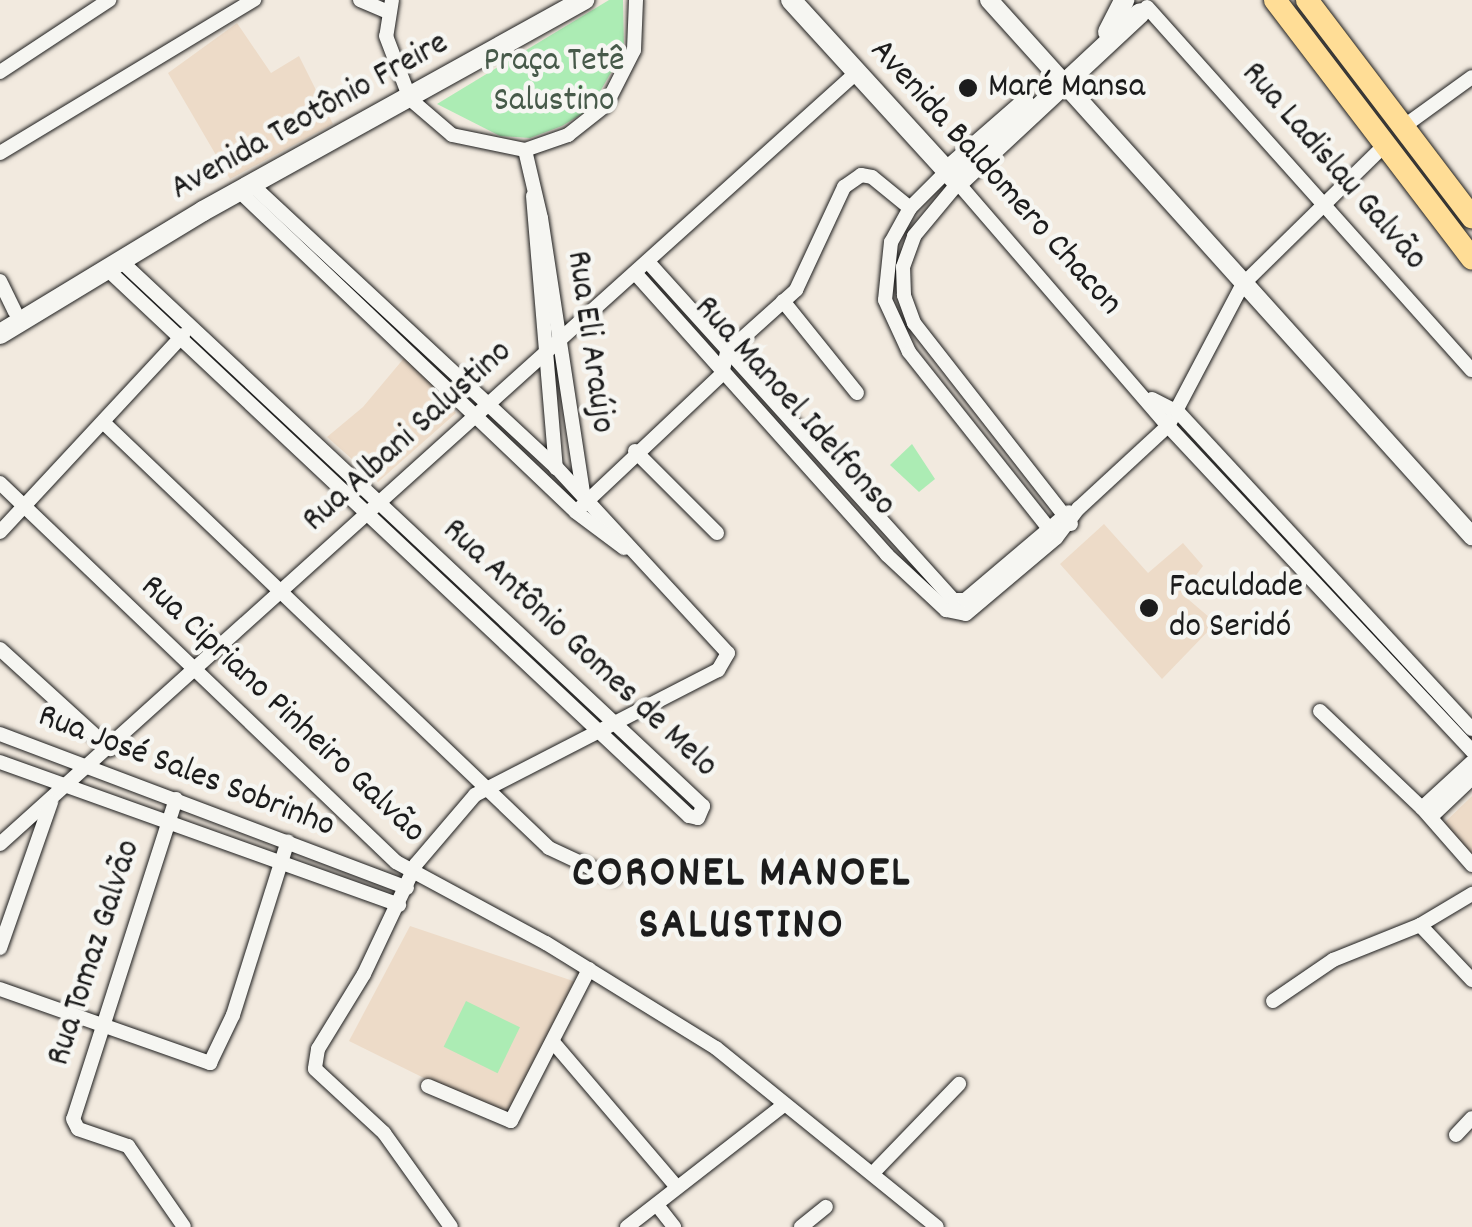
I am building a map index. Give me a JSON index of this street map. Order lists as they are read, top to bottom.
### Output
{
  "streets": {
    "main road": ["Avenida Teotônio Freire", "Avenida Baldomero Chacon"],
    "street": [
      "Rua Ladislau Galvão",
      "Rua Eli Araújo",
      "Rua Manoel Idelfonso",
      "Rua Albani Salustino",
      "Rua Antônio Gomes de Melo",
      "Rua Cipriano Pinheiro Galvão",
      "Rua José Sales Sobrinho",
      "Rua Tomaz Galvão"
    ]
  },
  "crossings": [
    ["Avenida Baldomero Chacon", "Rua Albani Salustino"],
    ["Rua Eli Araújo", "Rua Albani Salustino"],
    ["Rua Manoel Idelfonso", "Rua Albani Salustino"],
    ["Rua Albani Salustino", "Rua Antônio Gomes de Melo"],
    ["Rua Albani Salustino", "Rua Cipriano Pinheiro Galvão"],
    ["Rua Albani Salustino", "Rua José Sales Sobrinho"],
    ["Rua Cipriano Pinheiro Galvão", "Rua José Sales Sobrinho"],
    ["Rua José Sales Sobrinho", "Rua Tomaz Galvão"]
  ],
  "districts": ["CORONEL MANOEL SALUSTINO"],
  "parks": ["Praça Tetê Salustino"],
  "places": ["Maré Mansa", "Faculdade do Seridó"]
}
